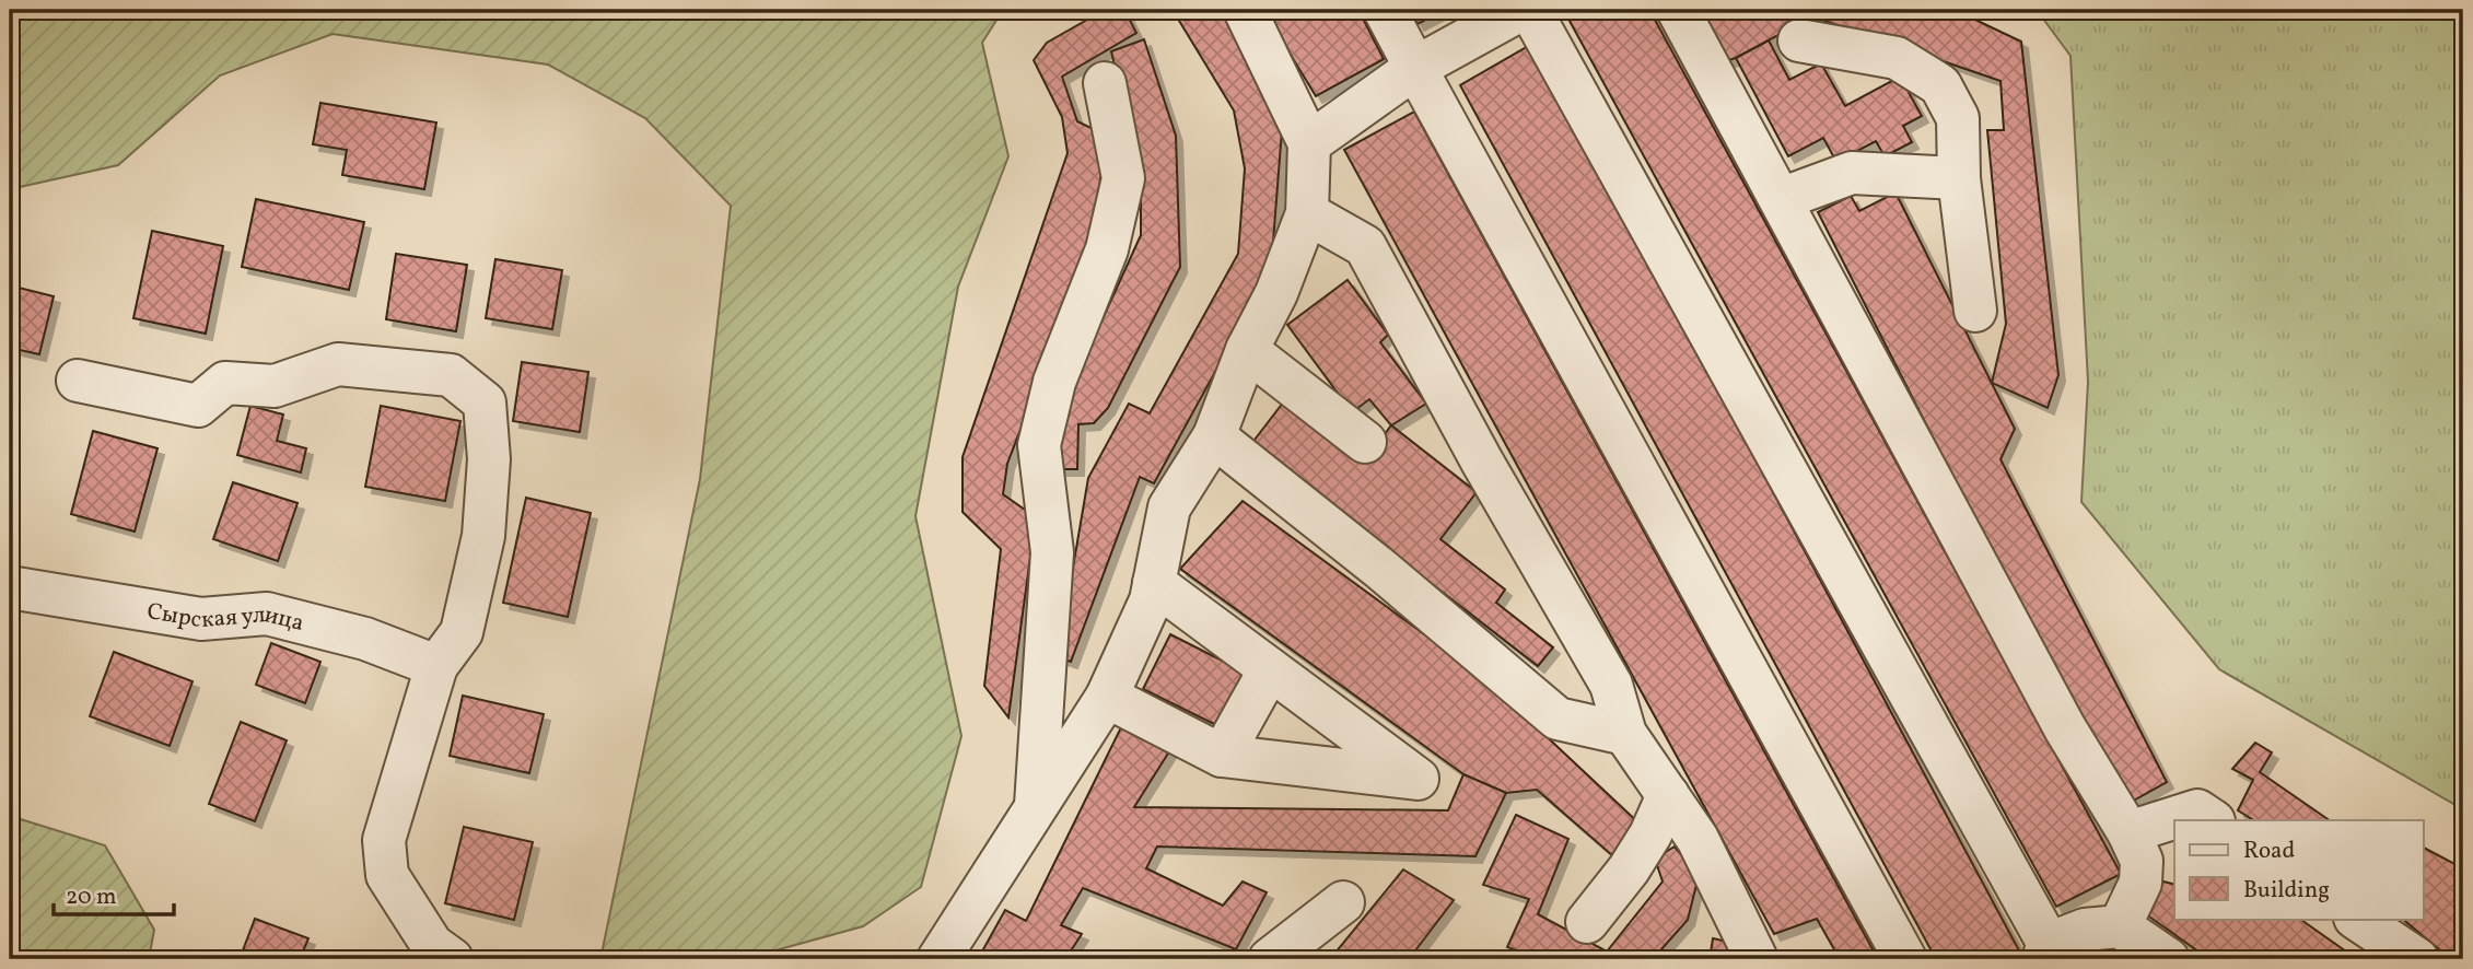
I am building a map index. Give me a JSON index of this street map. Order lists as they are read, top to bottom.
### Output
{
  "streets": {
    "street": ["Сырская улица"]
  },
  "legend": ["Road", "Building"],
  "scale_bar": "20 m"
}
